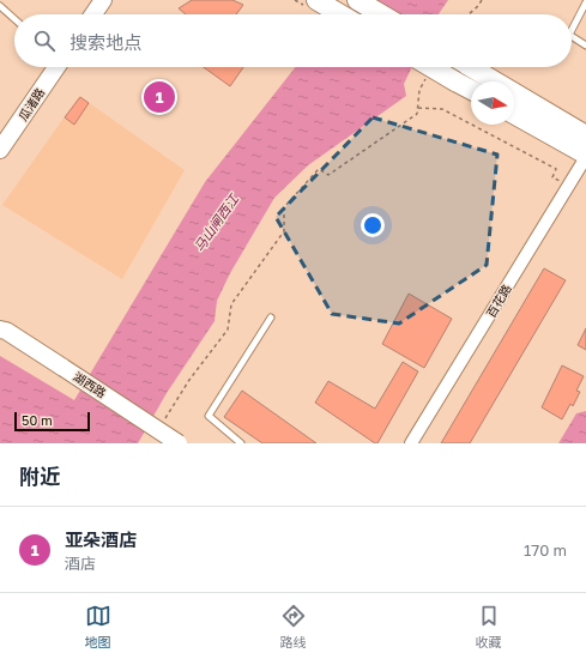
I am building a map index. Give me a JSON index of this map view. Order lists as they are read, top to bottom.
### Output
{
  "streets": {
    "street": ["瓜渚路", "百花路", "湖西路"]
  },
  "water": ["马山闸西江"],
  "scale_bar": "50 m",
  "north": "right",
  "page": {
    "search": "搜索地点",
    "pins": "1",
    "scale": "50 m",
    "heading": "附近",
    "list": [
      {
        "mark": "1",
        "name": "亚朵酒店",
        "note": "酒店",
        "value": "170 m"
      }
    ],
    "nav": ["地图", "路线", "收藏"]
  }
}
